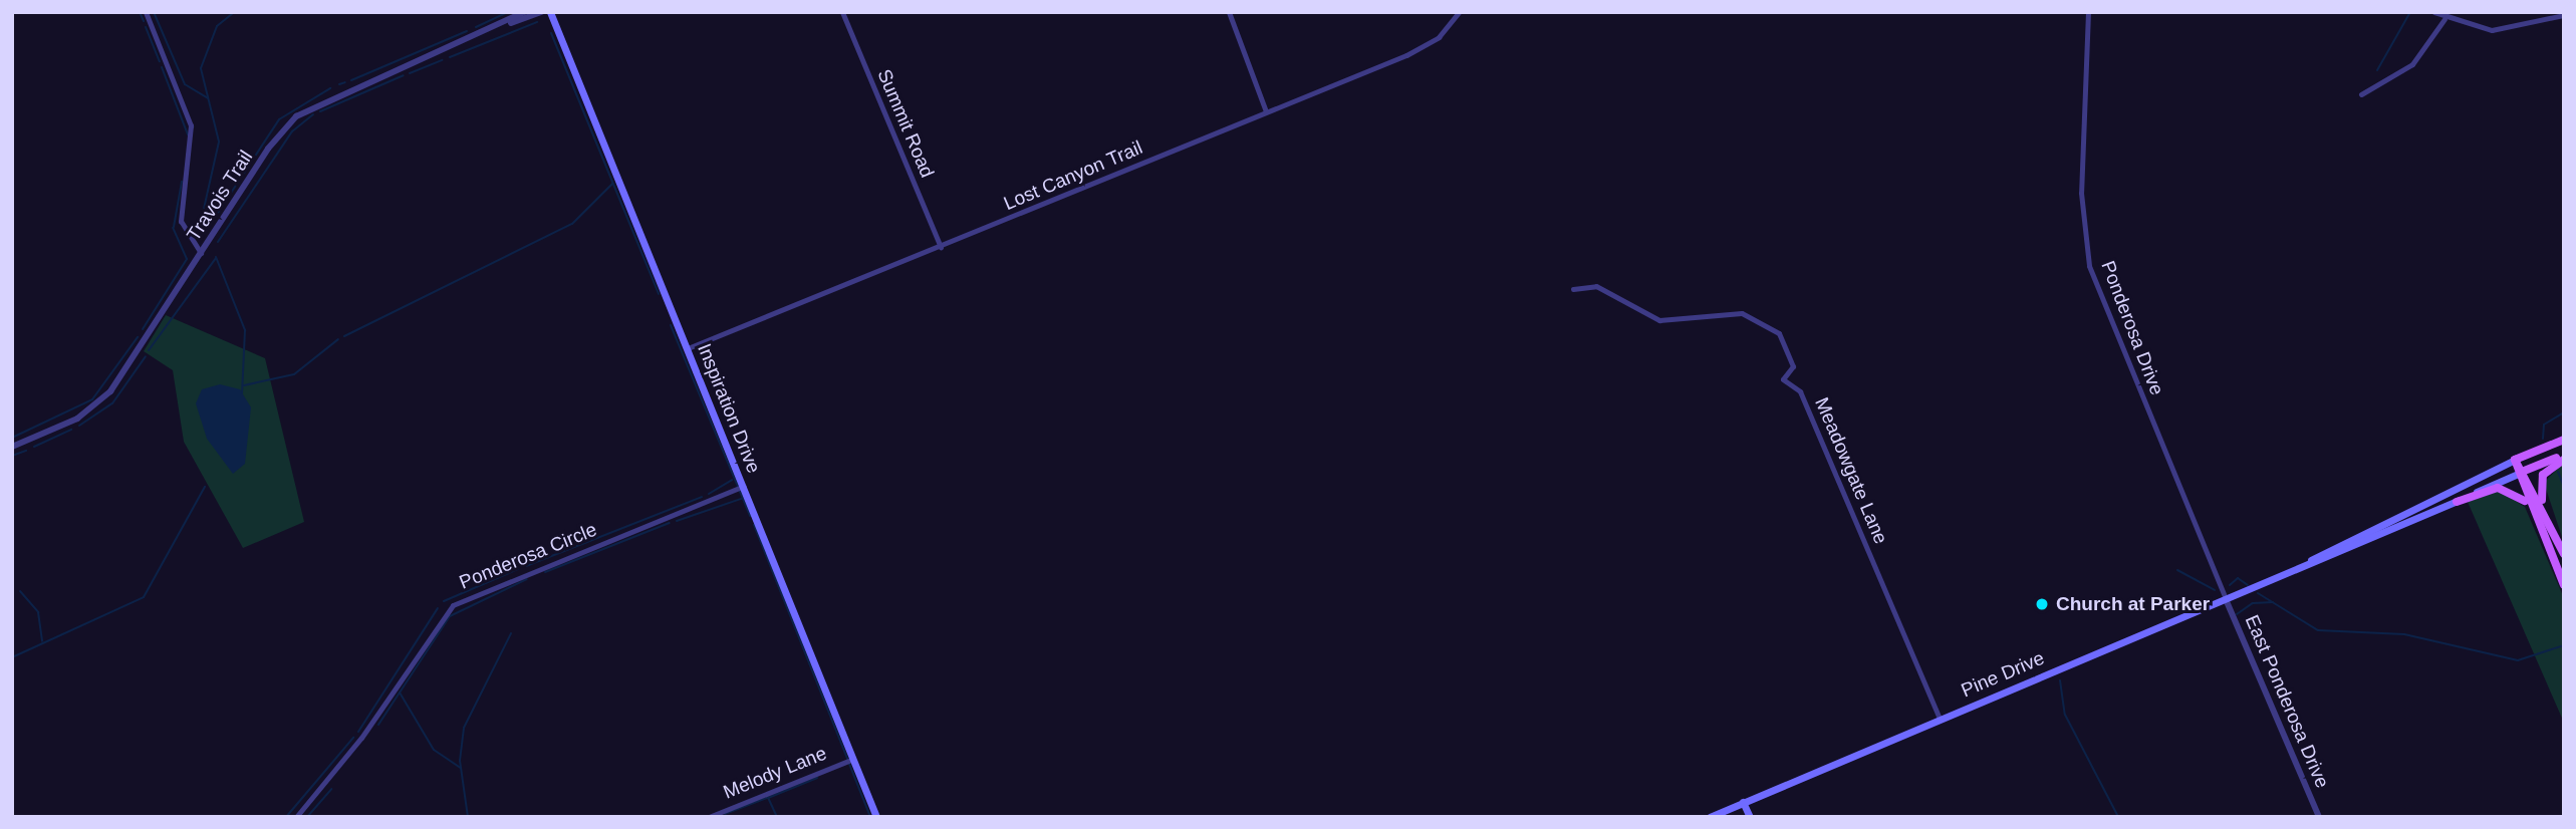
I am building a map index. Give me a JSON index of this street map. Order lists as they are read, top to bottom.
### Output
{
  "streets": {
    "main road": ["Inspiration Drive", "Pine Drive"],
    "street": [
      "Summit Road",
      "Lost Canyon Trail",
      "Travois Trail",
      "Ponderosa Drive",
      "Meadowgate Lane",
      "Ponderosa Circle",
      "East Ponderosa Drive",
      "Melody Lane"
    ]
  },
  "crossings": [
    ["Summit Road", "Lost Canyon Trail"],
    ["Lost Canyon Trail", "Inspiration Drive"],
    ["Ponderosa Drive", "Pine Drive"],
    ["Ponderosa Drive", "East Ponderosa Drive"],
    ["Inspiration Drive", "Ponderosa Circle"],
    ["Inspiration Drive", "Melody Lane"],
    ["Meadowgate Lane", "Pine Drive"],
    ["Pine Drive", "East Ponderosa Drive"]
  ],
  "places": ["Church at Parker"]
}
